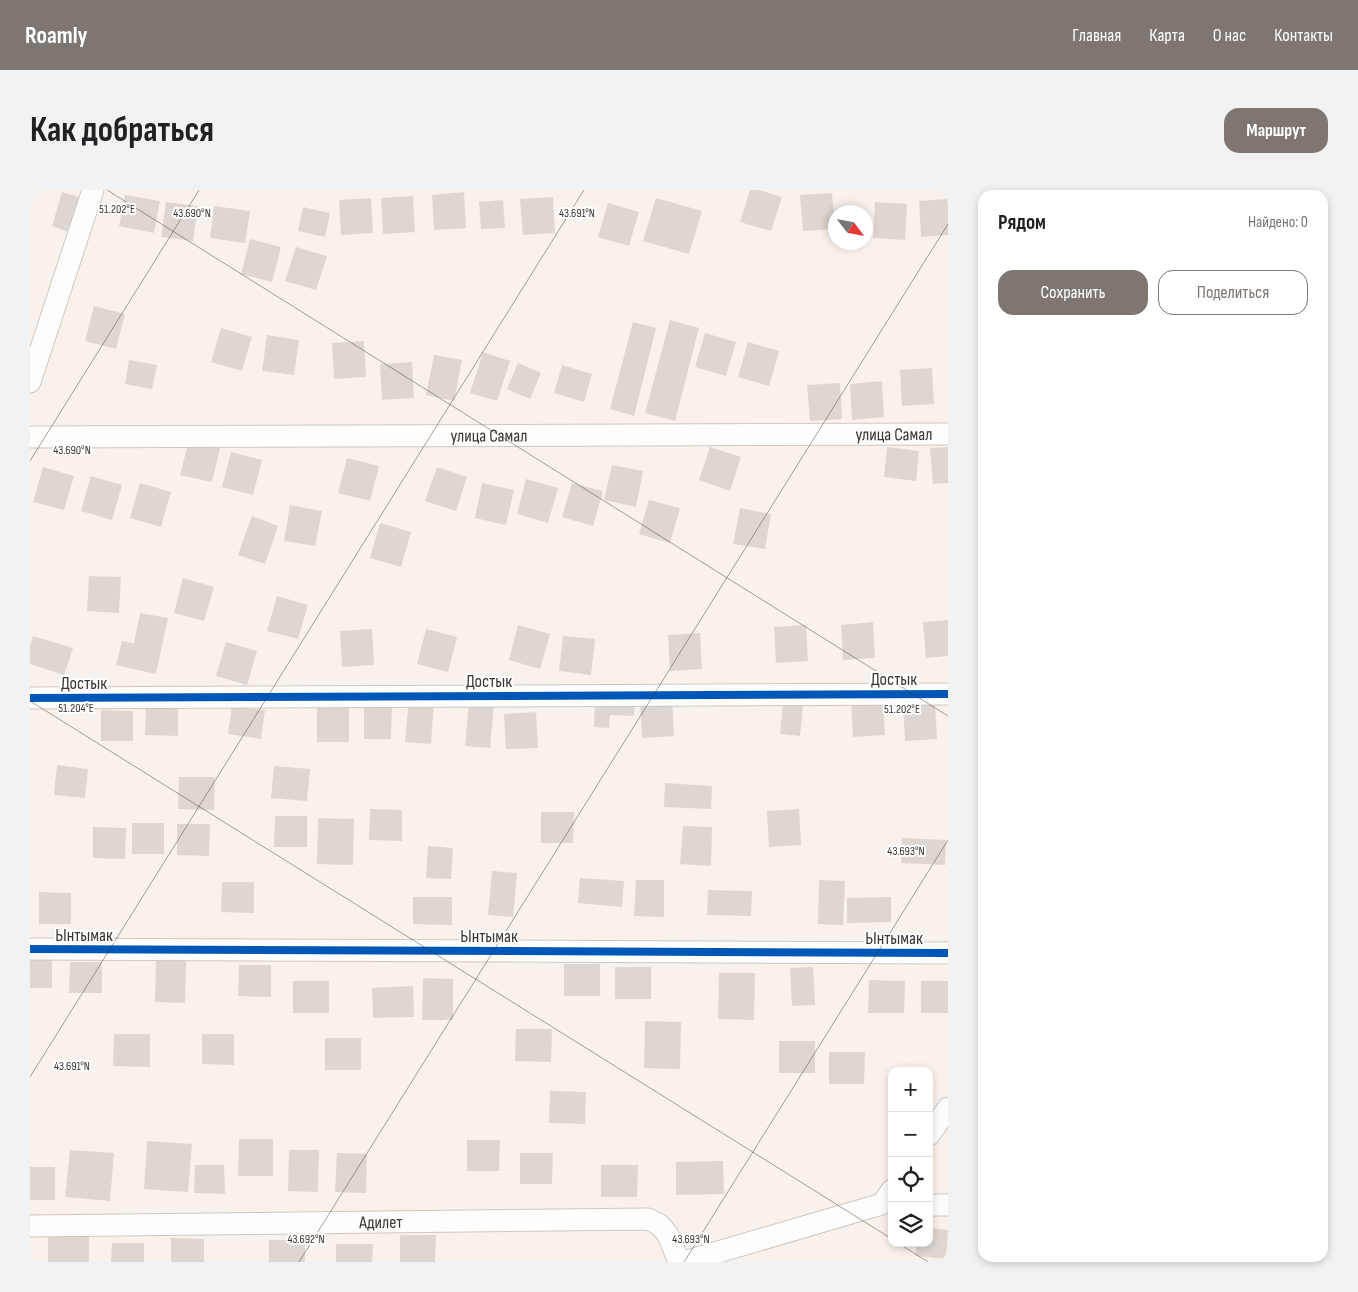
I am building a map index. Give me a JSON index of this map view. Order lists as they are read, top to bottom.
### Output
{
  "streets": {
    "street": [
      "улица Самал",
      "Достык",
      "Ынтымак",
      "Адилет"
    ]
  },
  "north": "bottom right",
  "page": {
    "header": "Roamly",
    "nav": [
      "Главная",
      "Карта",
      "О нас",
      "Контакты"
    ],
    "buttons": [
      "Маршрут",
      ["Сохранить", "Поделиться"]
    ],
    "title": "Как добраться",
    "heading": ["Рядом", "Найдено: 0"],
    "map_buttons": ["+", "−"]
  },
  "coordinates": [
    "51.202°E",
    "43.690°N",
    "43.691°N",
    "51.204°E",
    "43.693°N",
    "43.692°N"
  ]
}
